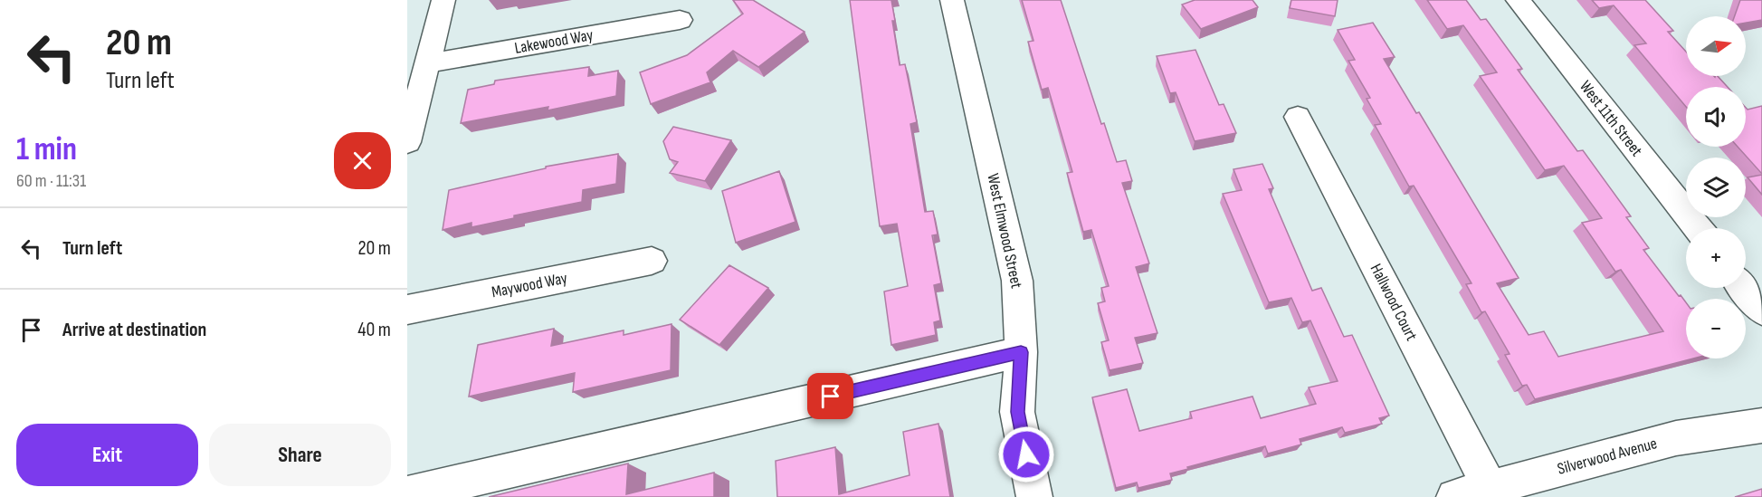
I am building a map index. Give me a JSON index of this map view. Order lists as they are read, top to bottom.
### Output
{
  "streets": {
    "street": [
      "Lakewood Way",
      "West 11th Street",
      "West Elmwood Street",
      "Maywood Way",
      "Hallwood Court",
      "Silverwood Avenue"
    ]
  },
  "crossings": [
    ["Hallwood Court", "Silverwood Avenue"]
  ],
  "north": "right",
  "page": {
    "turn": ["20 m", "Turn left"],
    "map_buttons": ["+", "−"],
    "heading": ["1 min", "60 m · 11:31"],
    "list": [
      {
        "name": "Turn left",
        "value": "20 m"
      },
      {
        "name": "Arrive at destination",
        "value": "40 m"
      }
    ],
    "buttons": ["Exit", "Share"]
  }
}
